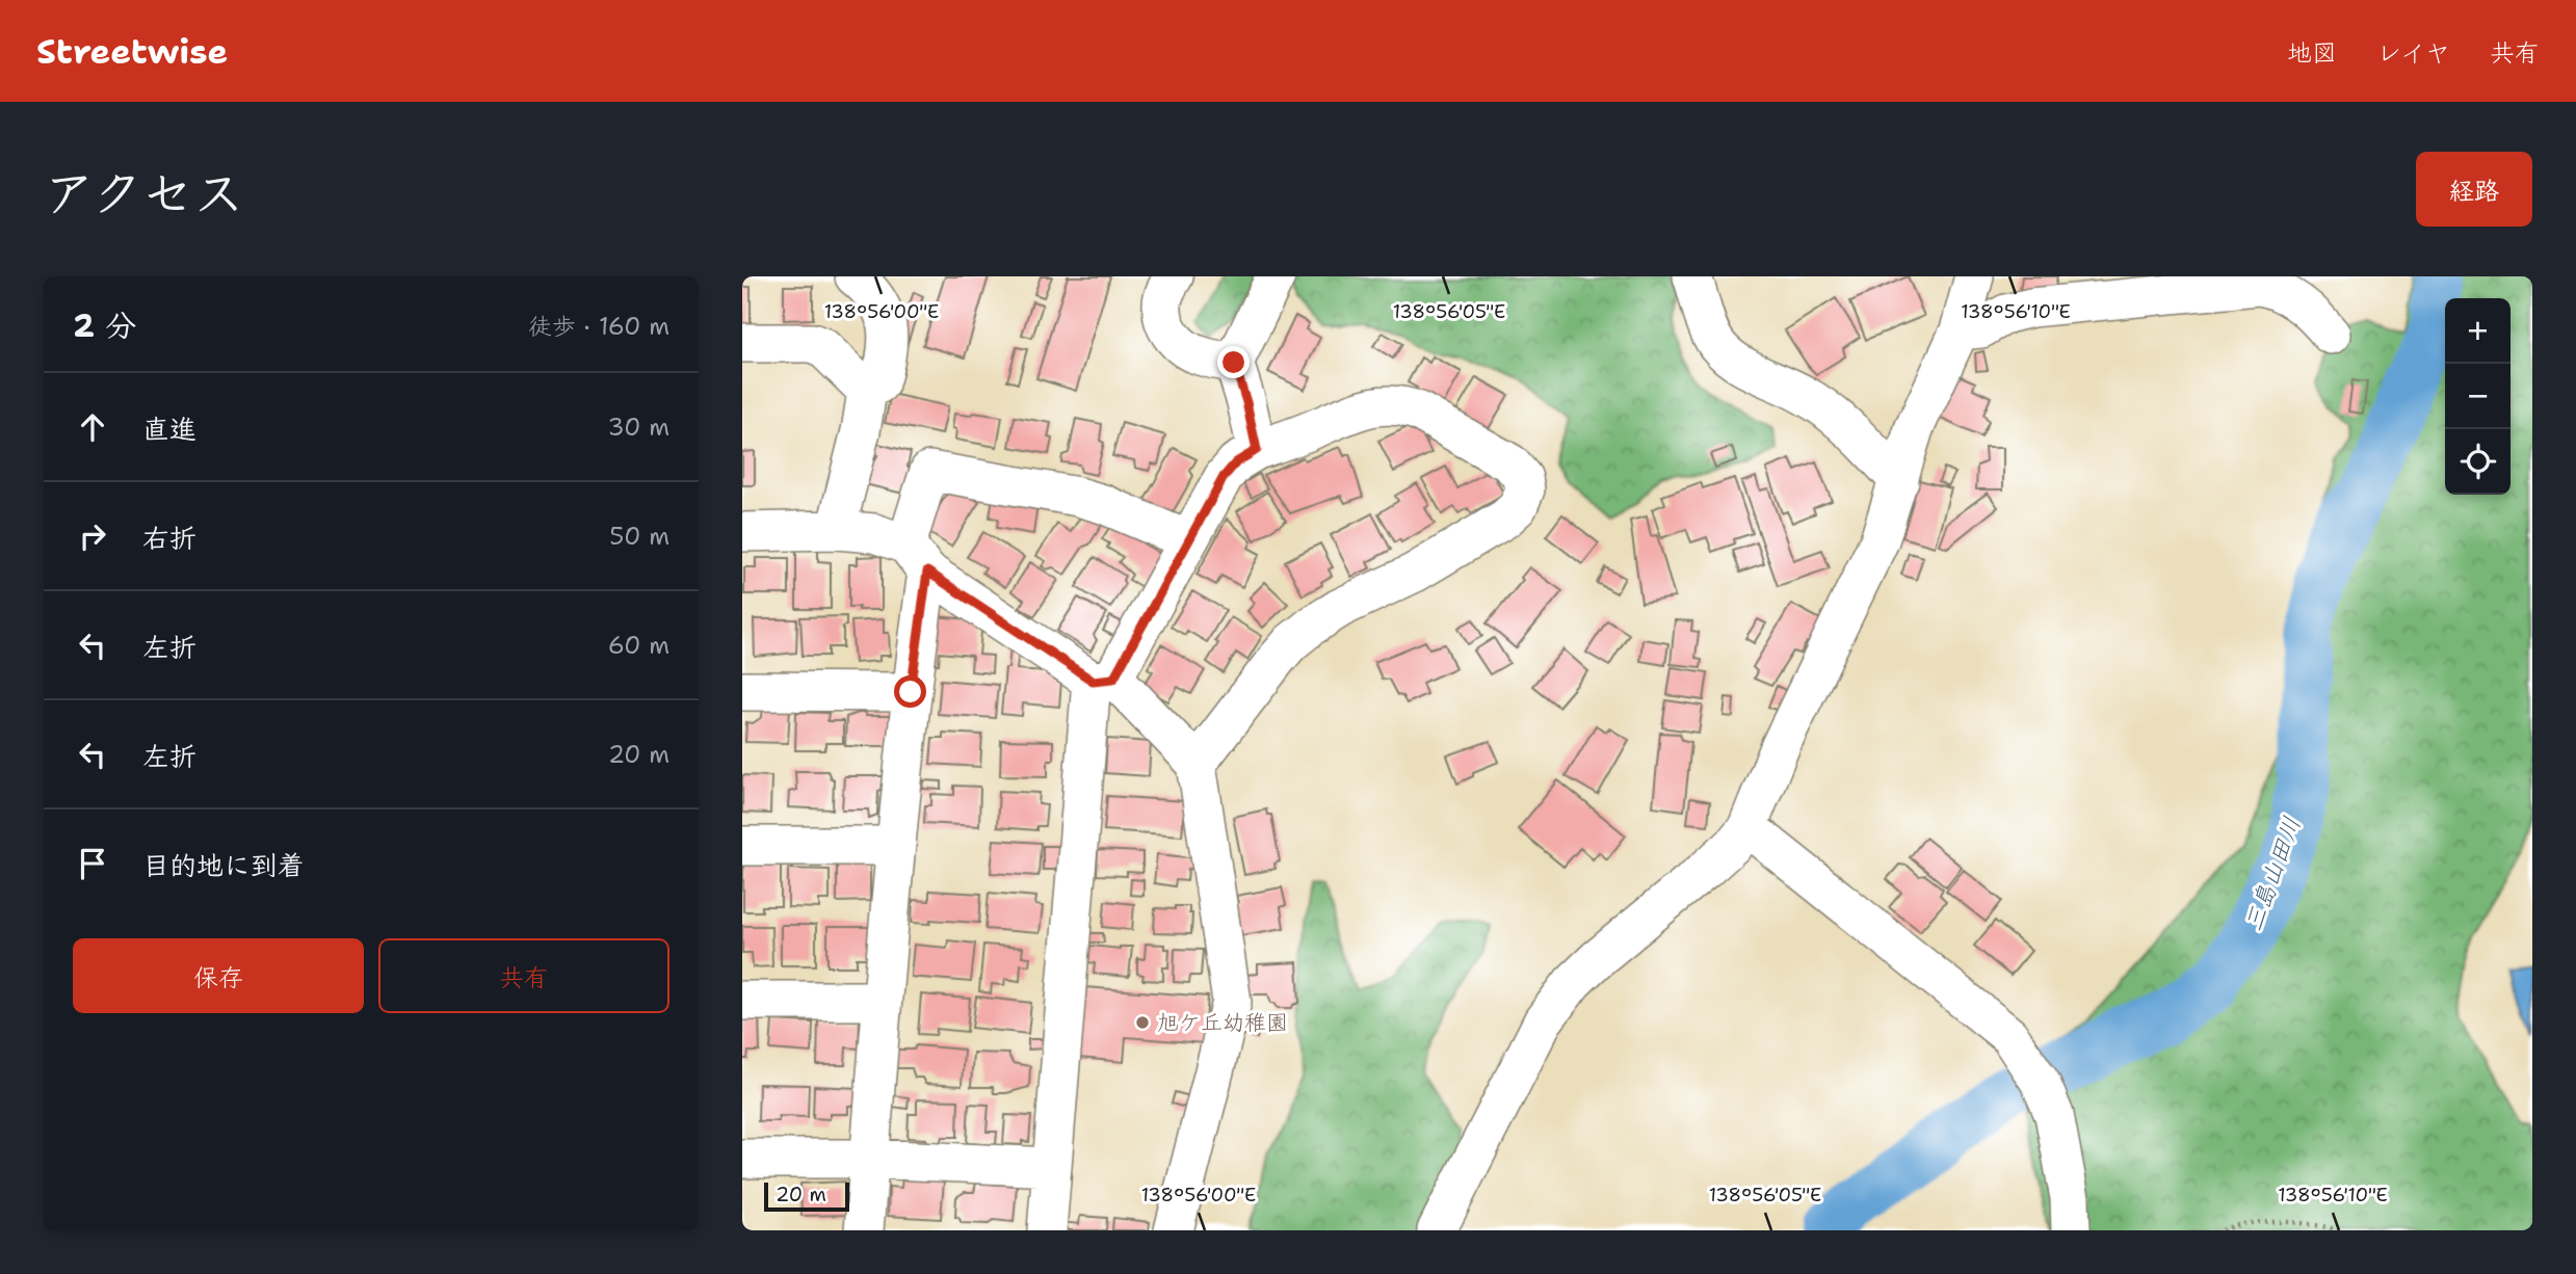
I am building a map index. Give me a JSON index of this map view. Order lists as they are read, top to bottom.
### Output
{
  "water": ["三島山田川"],
  "places": ["旭ケ丘幼稚園"],
  "scale_bar": "20 m",
  "page": {
    "header": "Streetwise",
    "nav": ["地図", "レイヤ", "共有"],
    "title": "アクセス",
    "buttons": [
      "経路",
      ["保存", "共有"]
    ],
    "heading": ["2 分", "徒歩 · 160 m"],
    "map_buttons": ["+", "−"],
    "list": [
      ["直進", "30 m"],
      ["右折", "50 m"],
      ["左折", "60 m"],
      ["左折", "20 m"],
      "目的地に到着"
    ],
    "scale": "20 m"
  },
  "coordinates": ["138°56'00\"E", "138°56'05\"E", "138°56'10\"E"]
}
